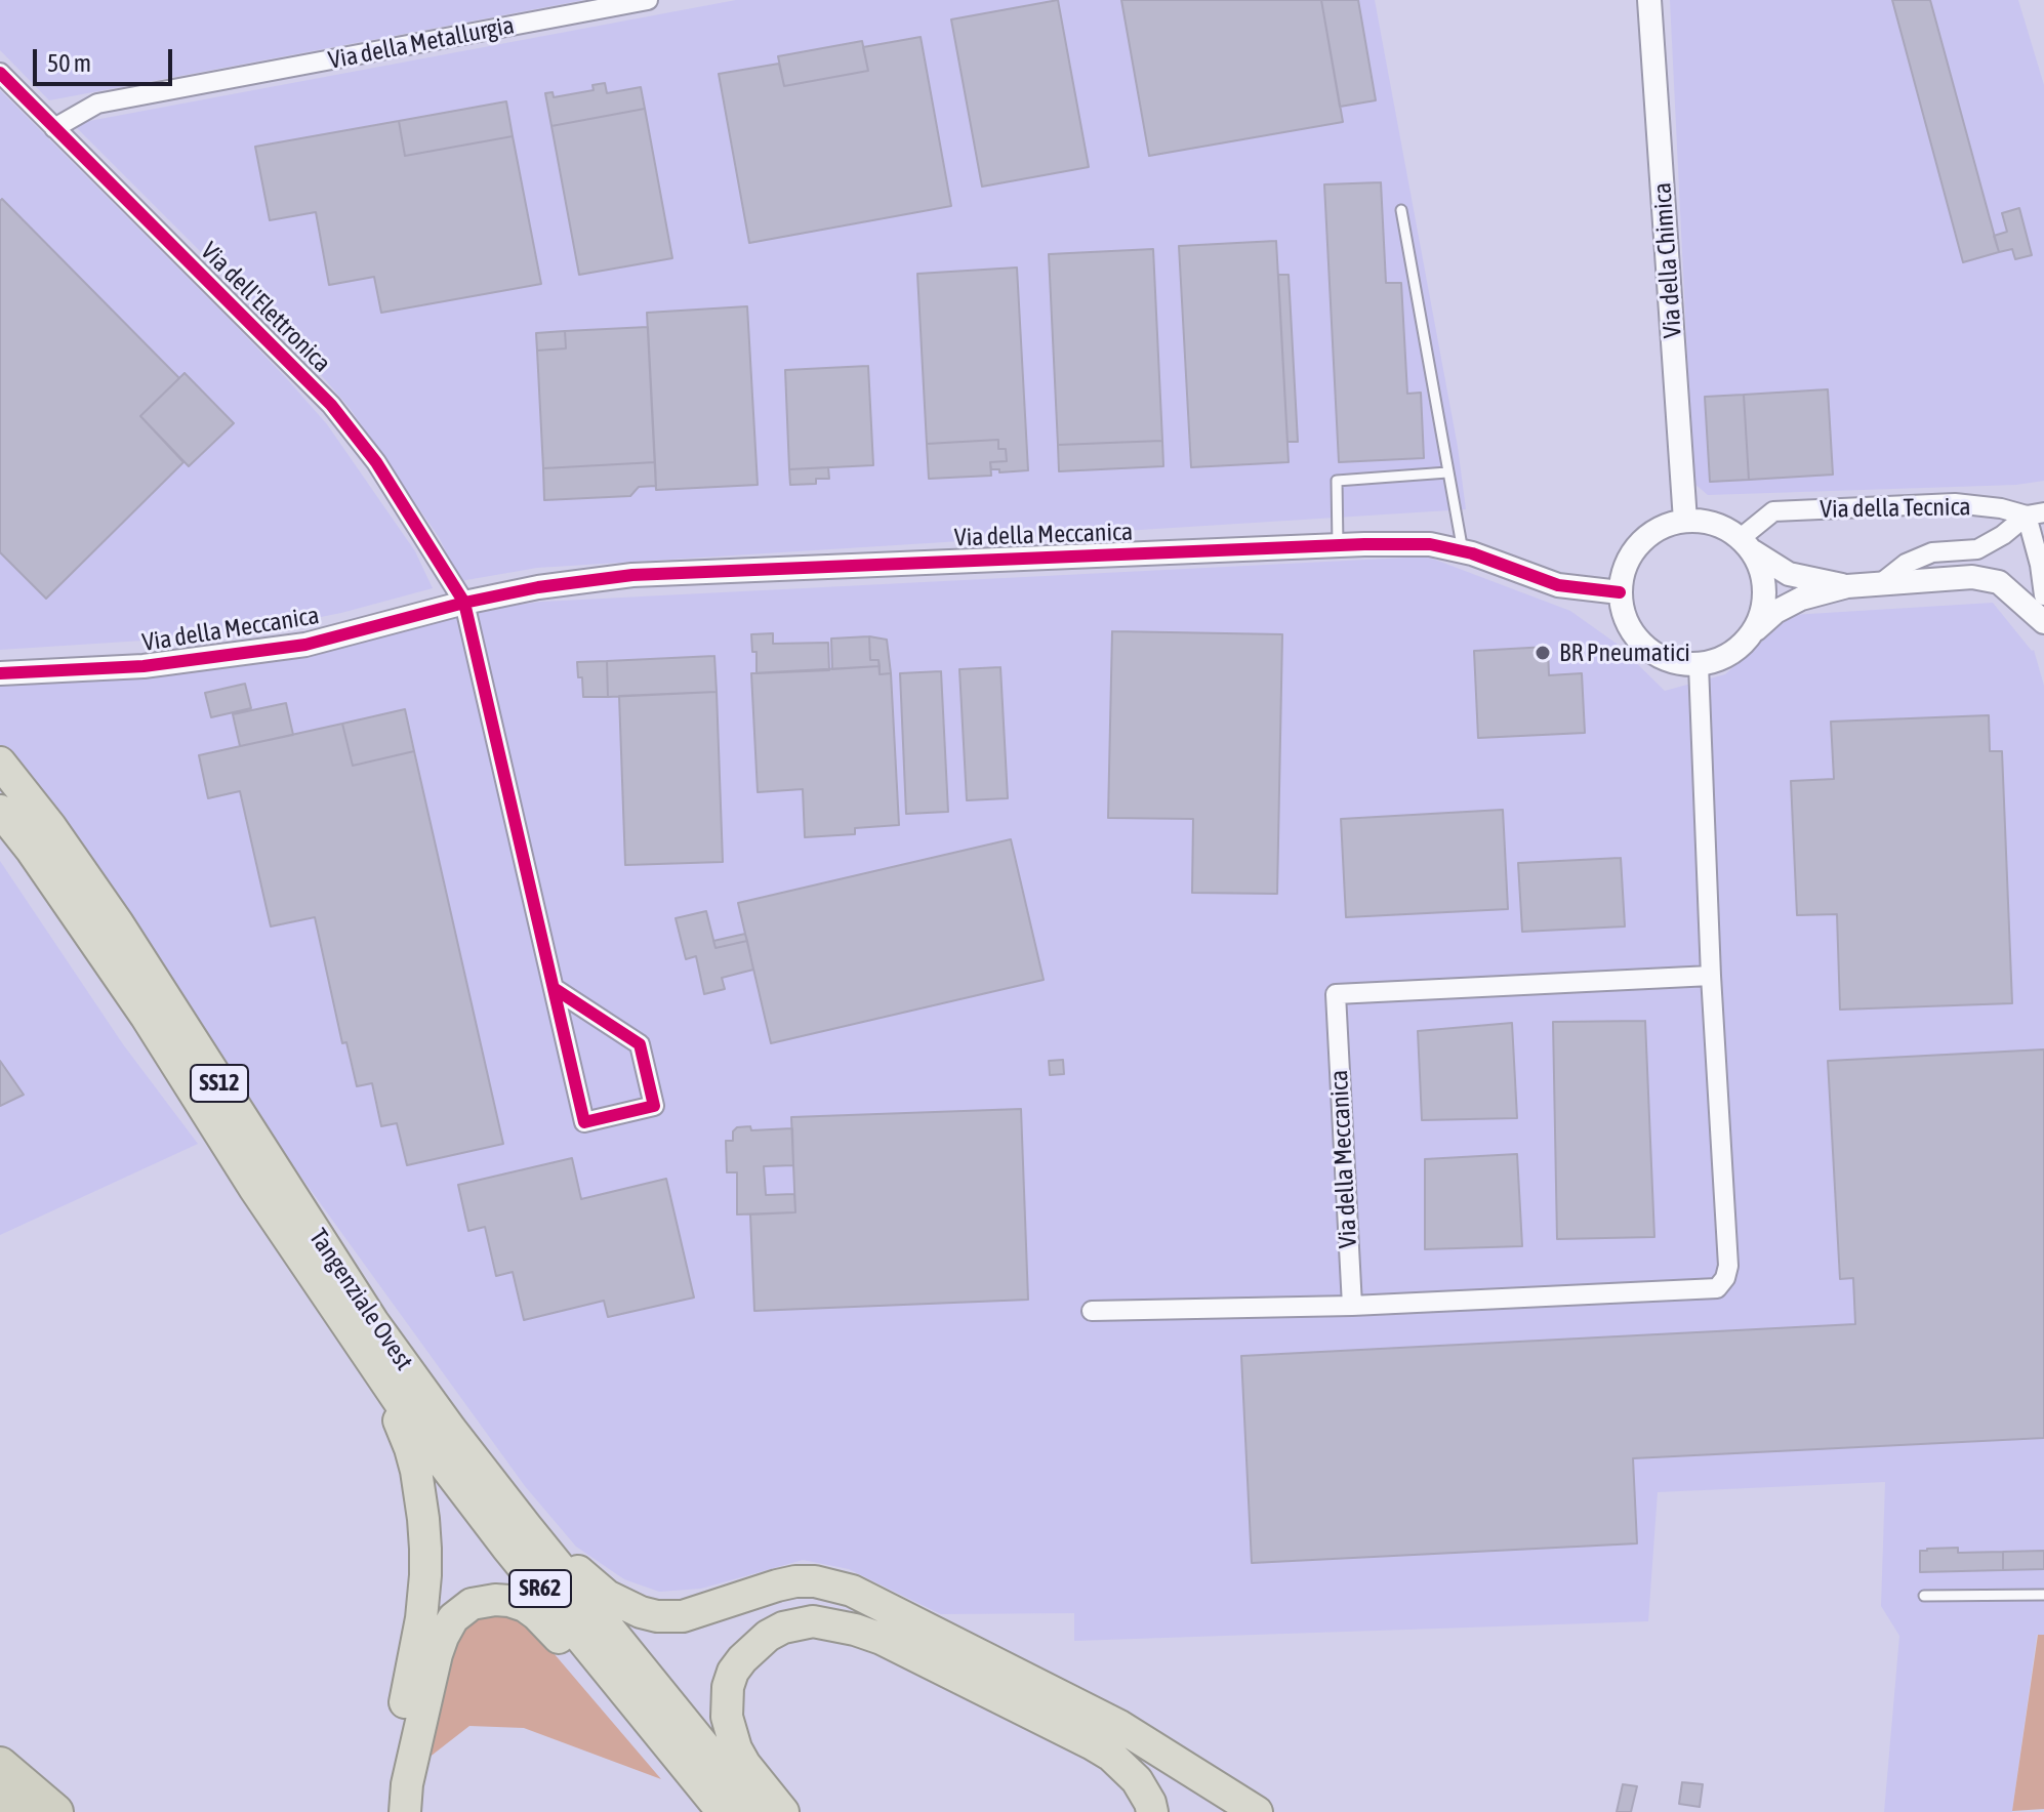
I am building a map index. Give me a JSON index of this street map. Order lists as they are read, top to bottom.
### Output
{
  "streets": {
    "highway": ["SS12", "Tangenziale Ovest", "SR62"],
    "street": [
      "Via della Metallurgia",
      "Via della Chimica",
      "Via dell'Elettronica",
      "Via della Tecnica",
      "Via della Meccanica"
    ]
  },
  "crossings": [
    ["Via della Metallurgia", "Via dell'Elettronica"],
    ["Via della Chimica", "Via della Tecnica"],
    ["Via della Chimica", "Via della Meccanica"],
    ["Via dell'Elettronica", "Via della Meccanica"],
    ["Via della Tecnica", "Via della Meccanica"]
  ],
  "places": ["BR Pneumatici"],
  "scale_bar": "50 m"
}
